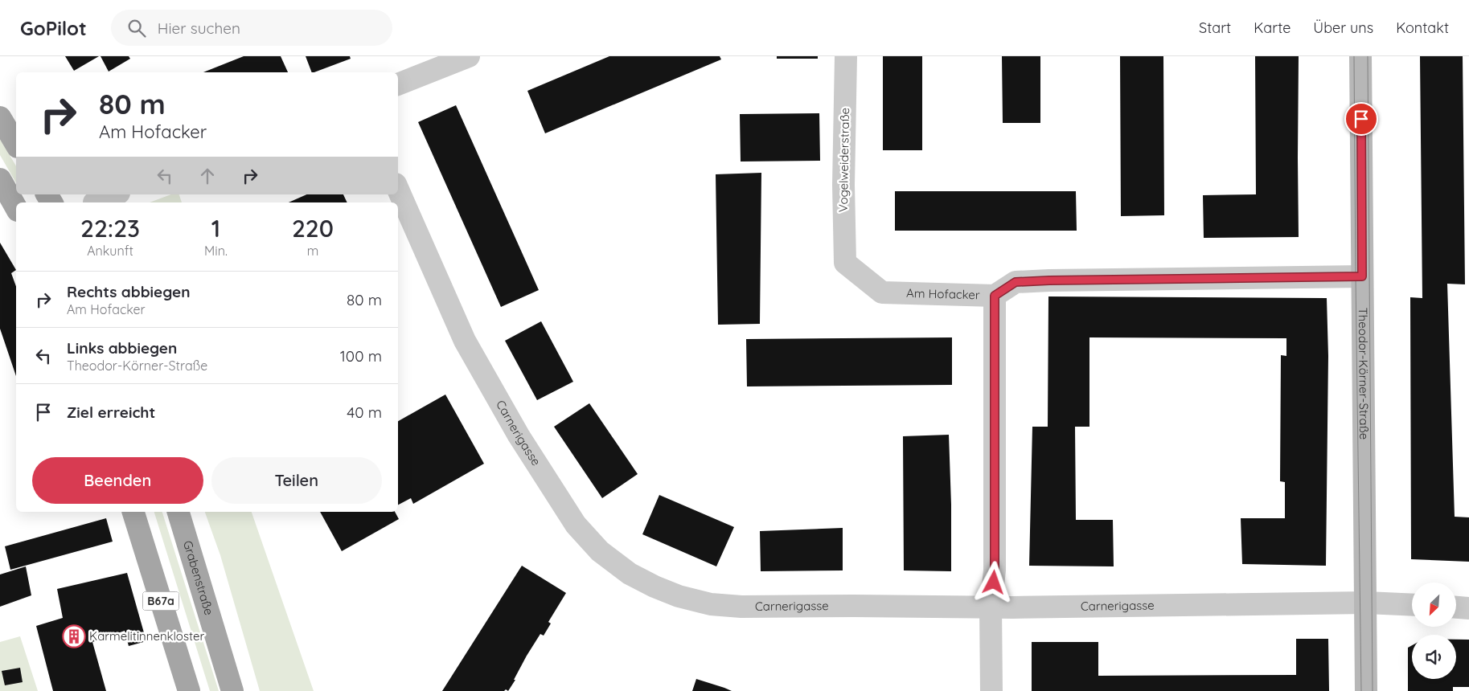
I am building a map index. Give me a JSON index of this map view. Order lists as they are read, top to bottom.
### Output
{
  "streets": {
    "main road": ["Theodor-Körner-Straße", "Grabenstraße", "B67a"],
    "street": ["Vogelweiderstraße", "Am Hofacker", "Carnerigasse"]
  },
  "crossings": [
    ["Vogelweiderstraße", "Am Hofacker"],
    ["Am Hofacker", "Theodor-Körner-Straße"],
    ["Theodor-Körner-Straße", "Carnerigasse"]
  ],
  "places": {
    "building": ["Karmelitinnenkloster"]
  },
  "north": "bottom left",
  "page": {
    "header": "GoPilot",
    "search": "Hier suchen",
    "nav": [
      "Start",
      "Karte",
      "Über uns",
      "Kontakt"
    ],
    "turn": ["80 m", "Am Hofacker"],
    "eta": [
      "22:23",
      "Ankunft",
      "1",
      "Min.",
      "220",
      "m"
    ],
    "list": [
      {
        "name": "Rechts abbiegen",
        "note": "Am Hofacker",
        "value": "80 m"
      },
      {
        "name": "Links abbiegen",
        "note": "Theodor-Körner-Straße",
        "value": "100 m"
      },
      {
        "name": "Ziel erreicht",
        "value": "40 m"
      }
    ],
    "buttons": ["Beenden", "Teilen"]
  }
}
